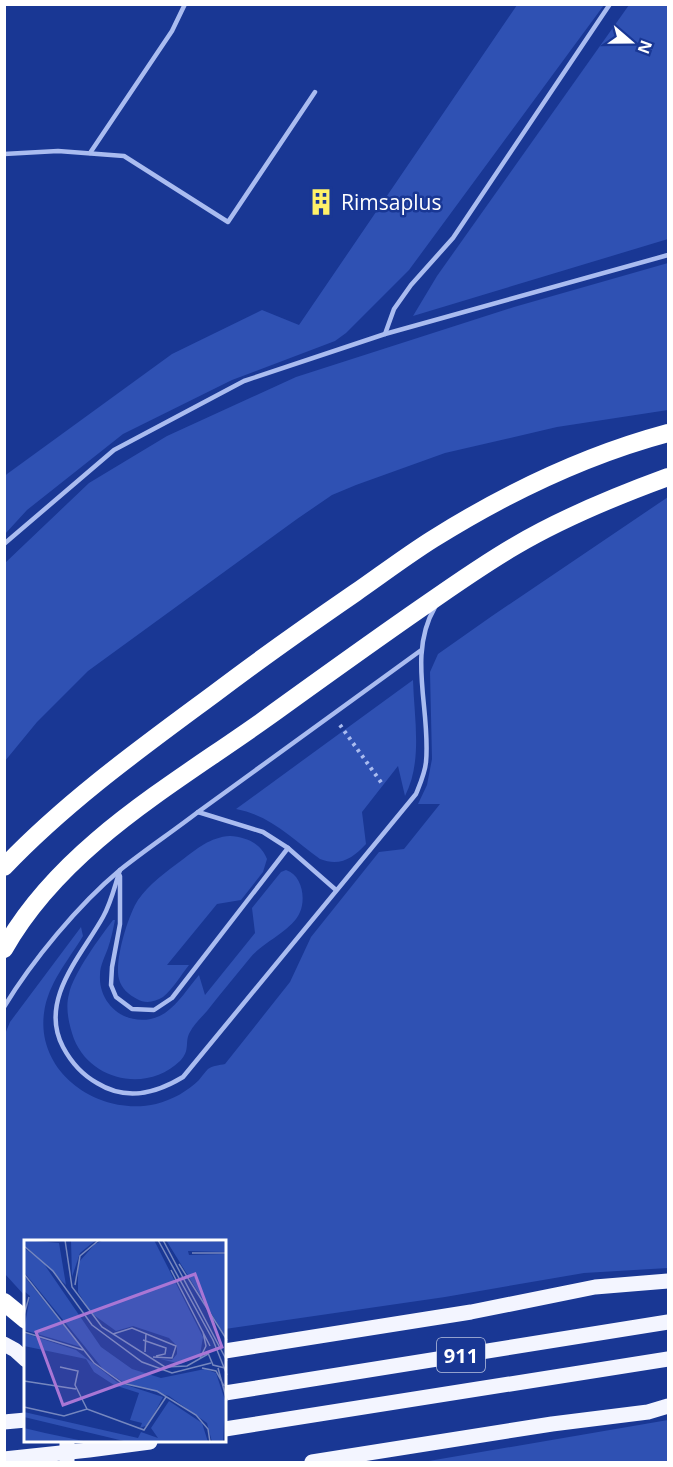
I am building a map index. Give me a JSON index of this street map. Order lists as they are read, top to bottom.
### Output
{
  "streets": {
    "main road": ["911"]
  },
  "places": {
    "building": ["Rimsaplus"]
  },
  "north": "right"
}
